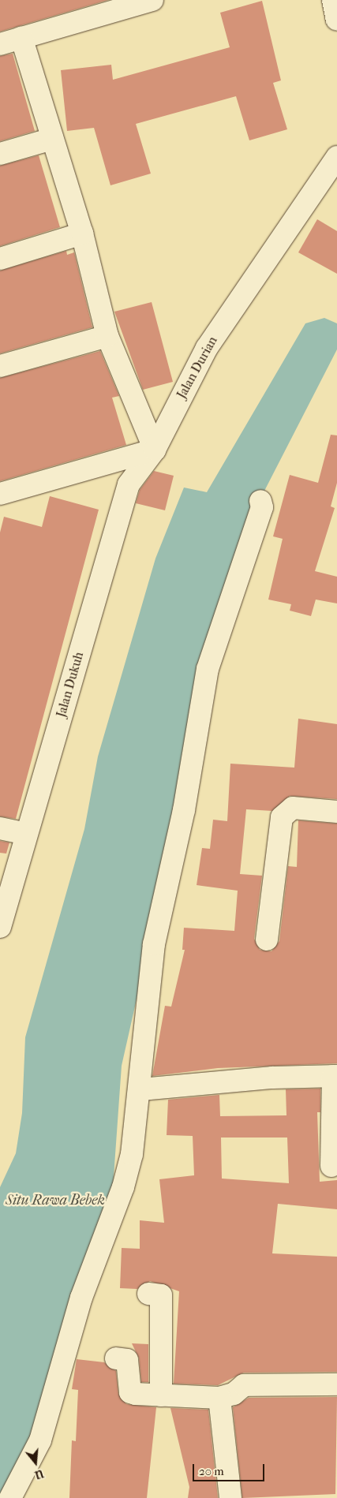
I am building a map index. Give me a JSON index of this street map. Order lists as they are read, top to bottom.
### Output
{
  "streets": {
    "street": ["Jalan Durian", "Jalan Dukuh"]
  },
  "crossings": [
    ["Jalan Durian", "Jalan Dukuh"]
  ],
  "water": ["Situ Rawa Bebek"],
  "scale_bar": "20 m",
  "north": "bottom"
}
